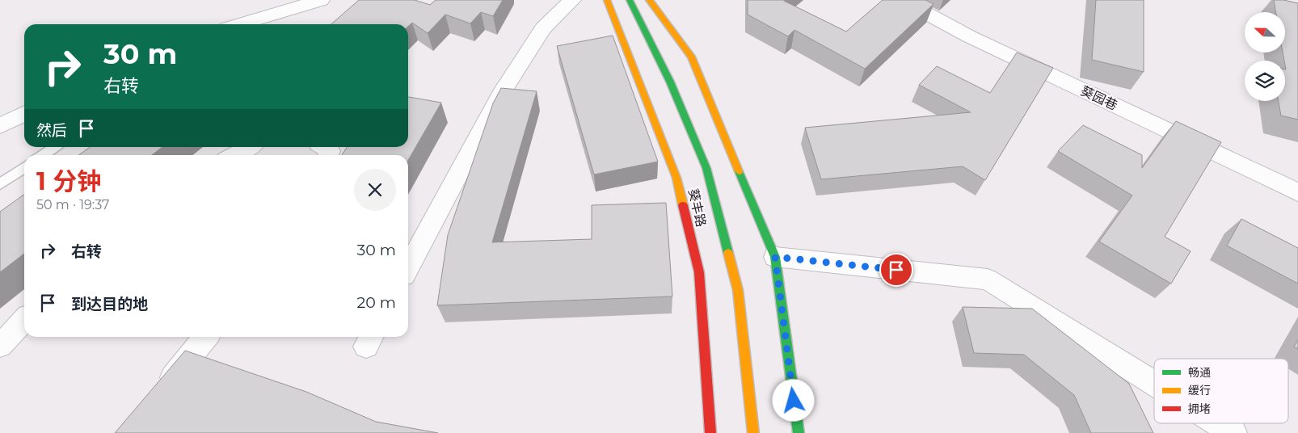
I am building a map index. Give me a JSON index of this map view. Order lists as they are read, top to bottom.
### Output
{
  "streets": {
    "main road": ["葵丰路"],
    "street": ["葵园巷"]
  },
  "legend": ["畅通", "缓行", "拥堵"],
  "north": "left",
  "page": {
    "turn": ["30 m", "右转"],
    "then": "然后",
    "heading": ["1 分钟", "50 m · 19:37"],
    "list": [
      {
        "name": "右转",
        "value": "30 m"
      },
      {
        "name": "到达目的地",
        "value": "20 m"
      }
    ]
  }
}
